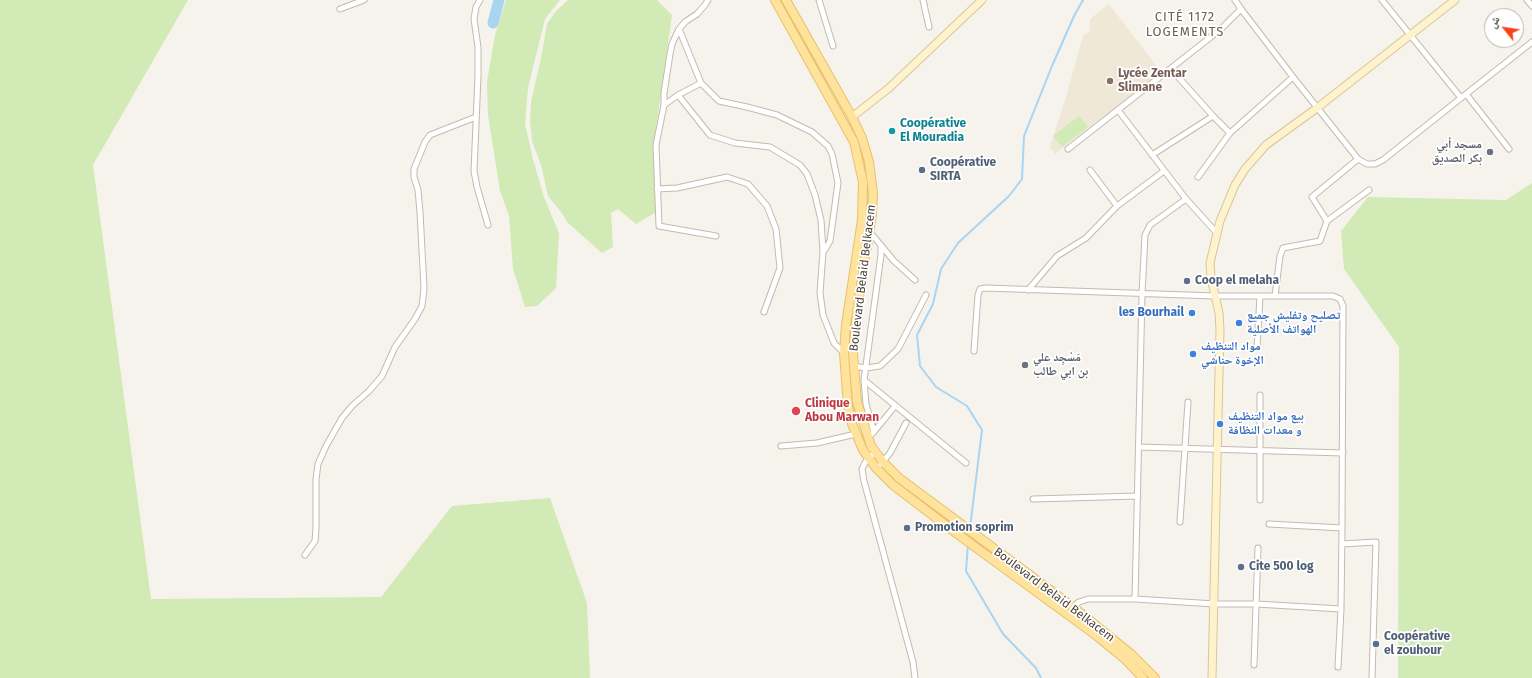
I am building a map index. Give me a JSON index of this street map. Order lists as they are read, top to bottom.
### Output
{
  "streets": {
    "main road": ["Boulevard Belaid Belkacem"]
  },
  "districts": ["CITÉ 1172 LOGEMENTS"],
  "places": [
    "Lycée Zentar Slimane",
    "Coopérative El Mouradia",
    "مسجد أبي بكر الصديق",
    "Coopérative SIRTA",
    "Coop el melaha",
    "les Bourhail",
    "تصليح وتفليش جميع الهواتف الأصلية",
    "مواد التنظيف الإخوة حناشي",
    "مَسْجِد علي بن ابي طالب",
    "Clinique Abou Marwan",
    "بيع مواد التنظيف و معدات النظافة",
    "Promotion soprim",
    "Cite 500 log",
    "Coopérative el zouhour"
  ],
  "north": "top left"
}
